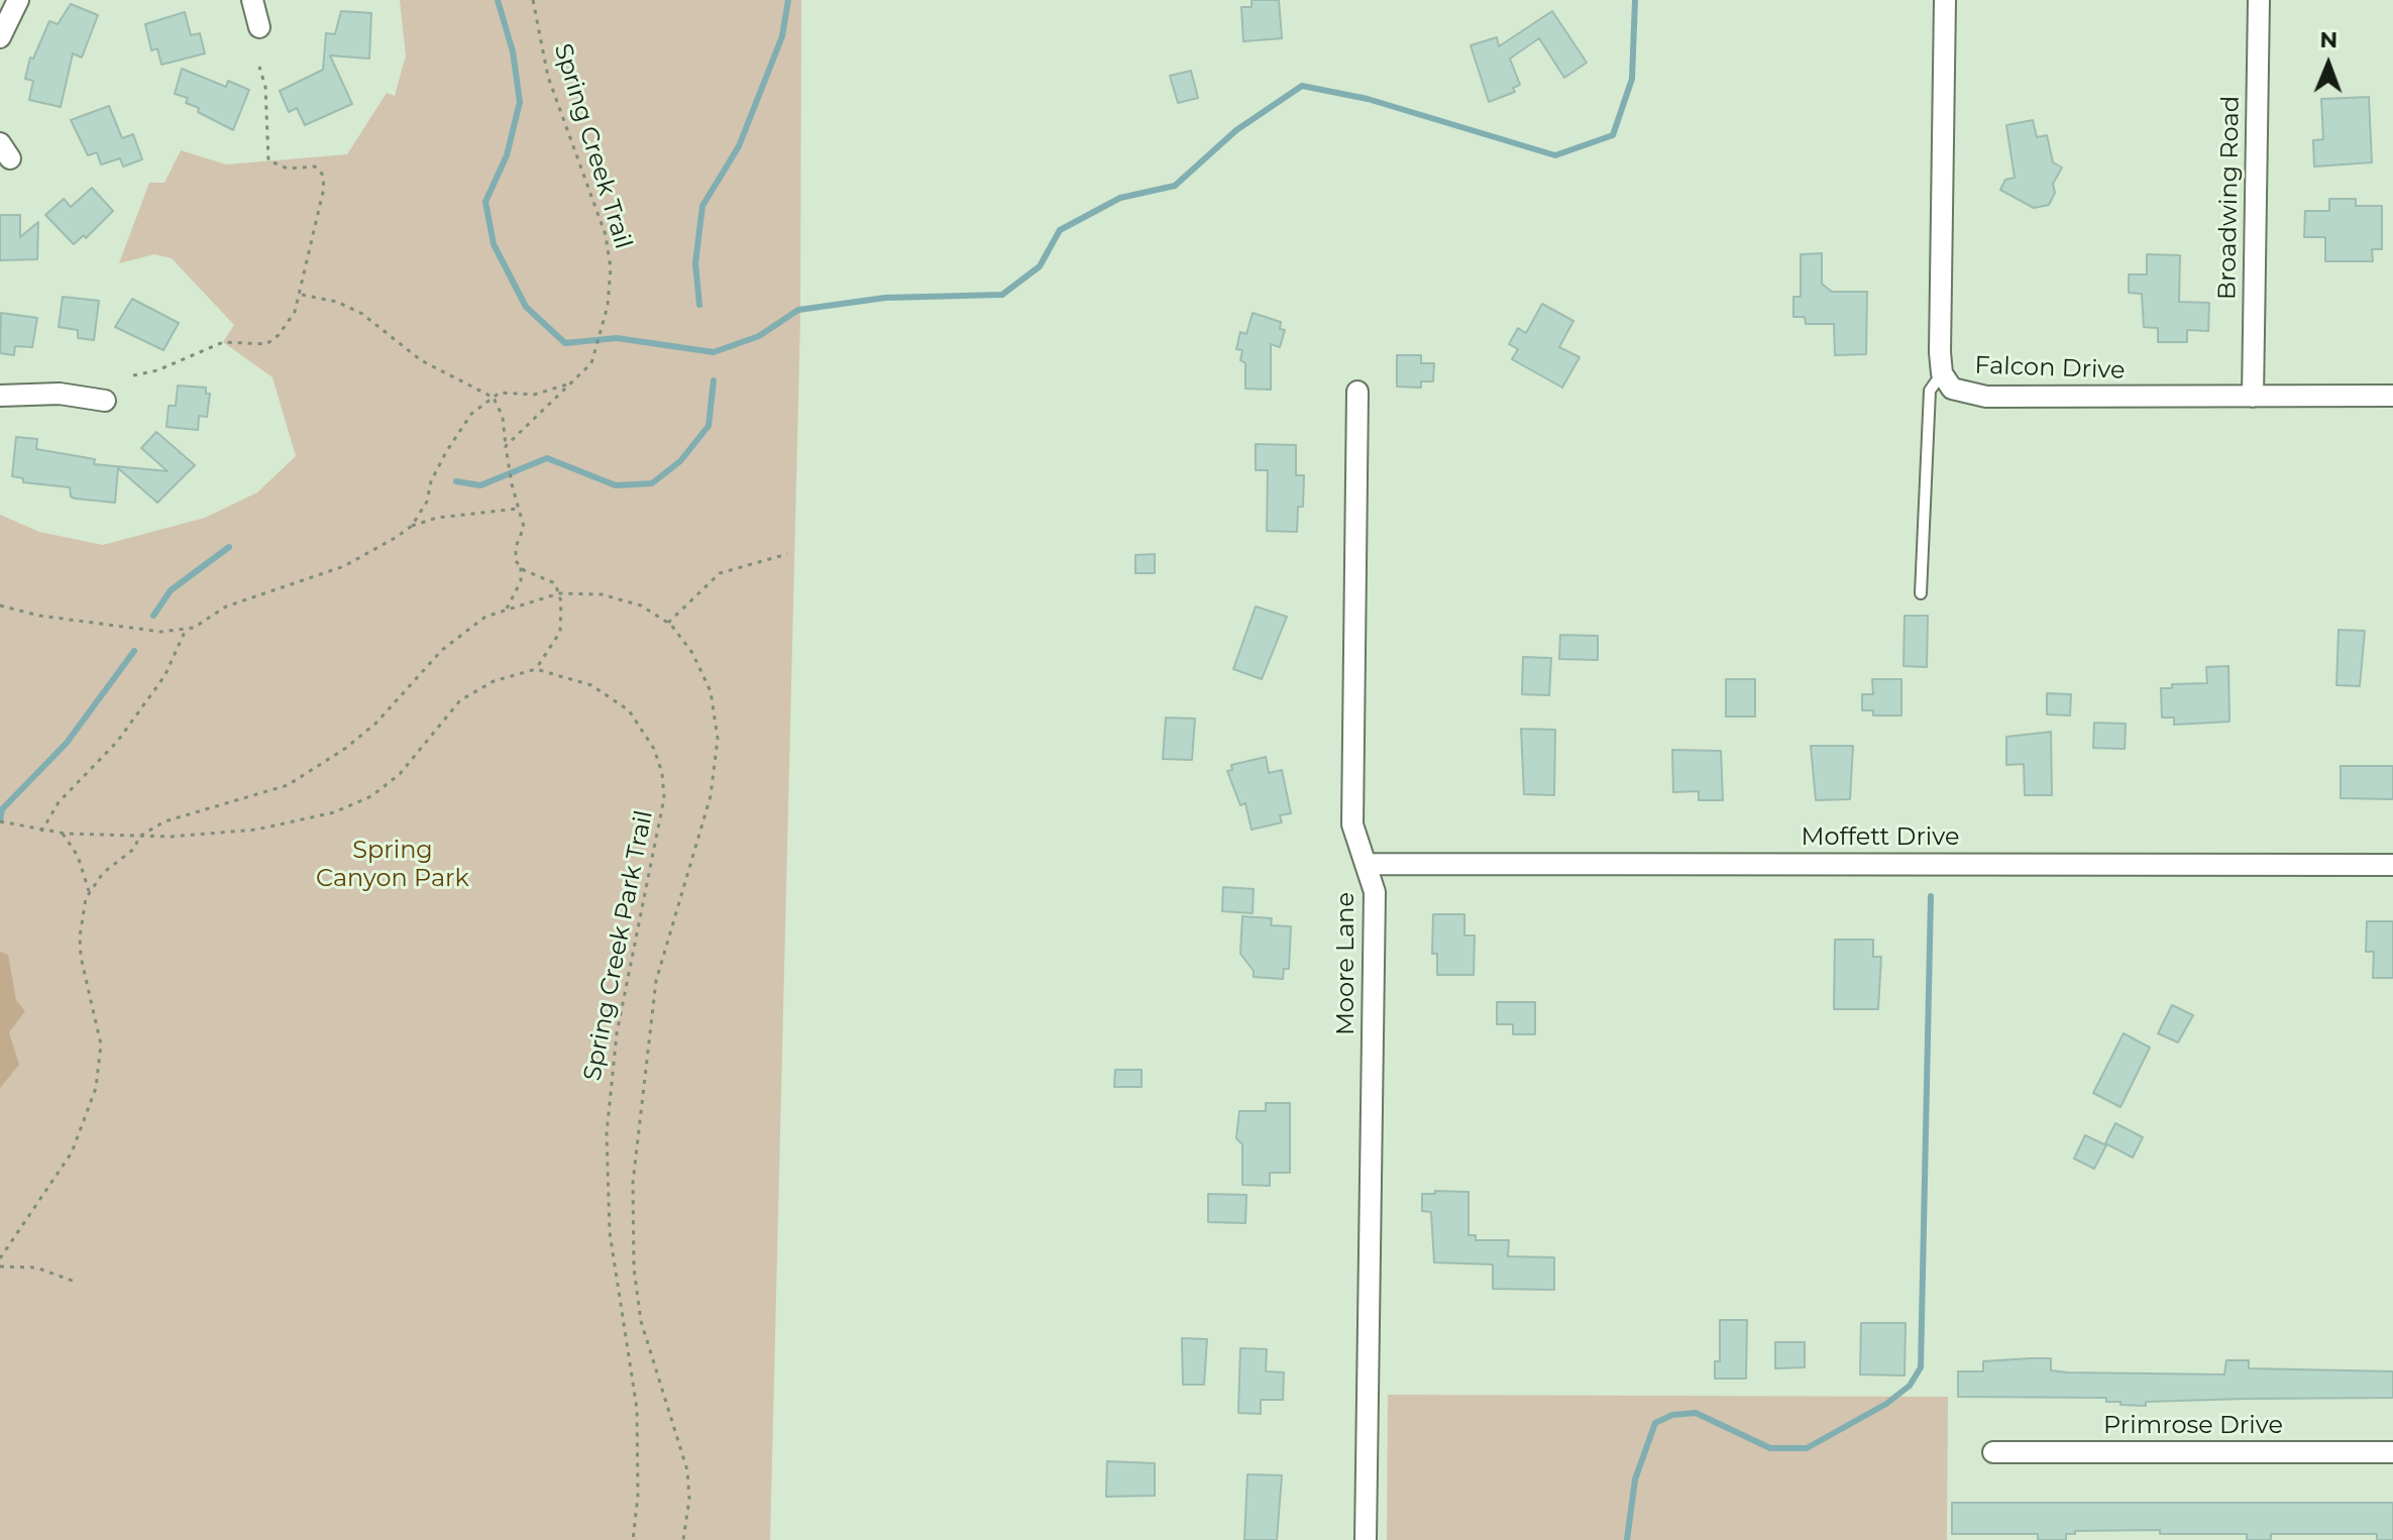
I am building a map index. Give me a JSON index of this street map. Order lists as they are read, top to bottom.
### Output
{
  "streets": {
    "street": [
      "Broadwing Road",
      "Falcon Drive",
      "Moffett Drive",
      "Moore Lane",
      "Primrose Drive"
    ],
    "path": ["Spring Creek Trail", "Spring Creek Park Trail"]
  },
  "crossings": [
    ["Broadwing Road", "Falcon Drive"],
    ["Moffett Drive", "Moore Lane"]
  ],
  "parks": ["Spring Canyon Park"],
  "north": "top"
}
